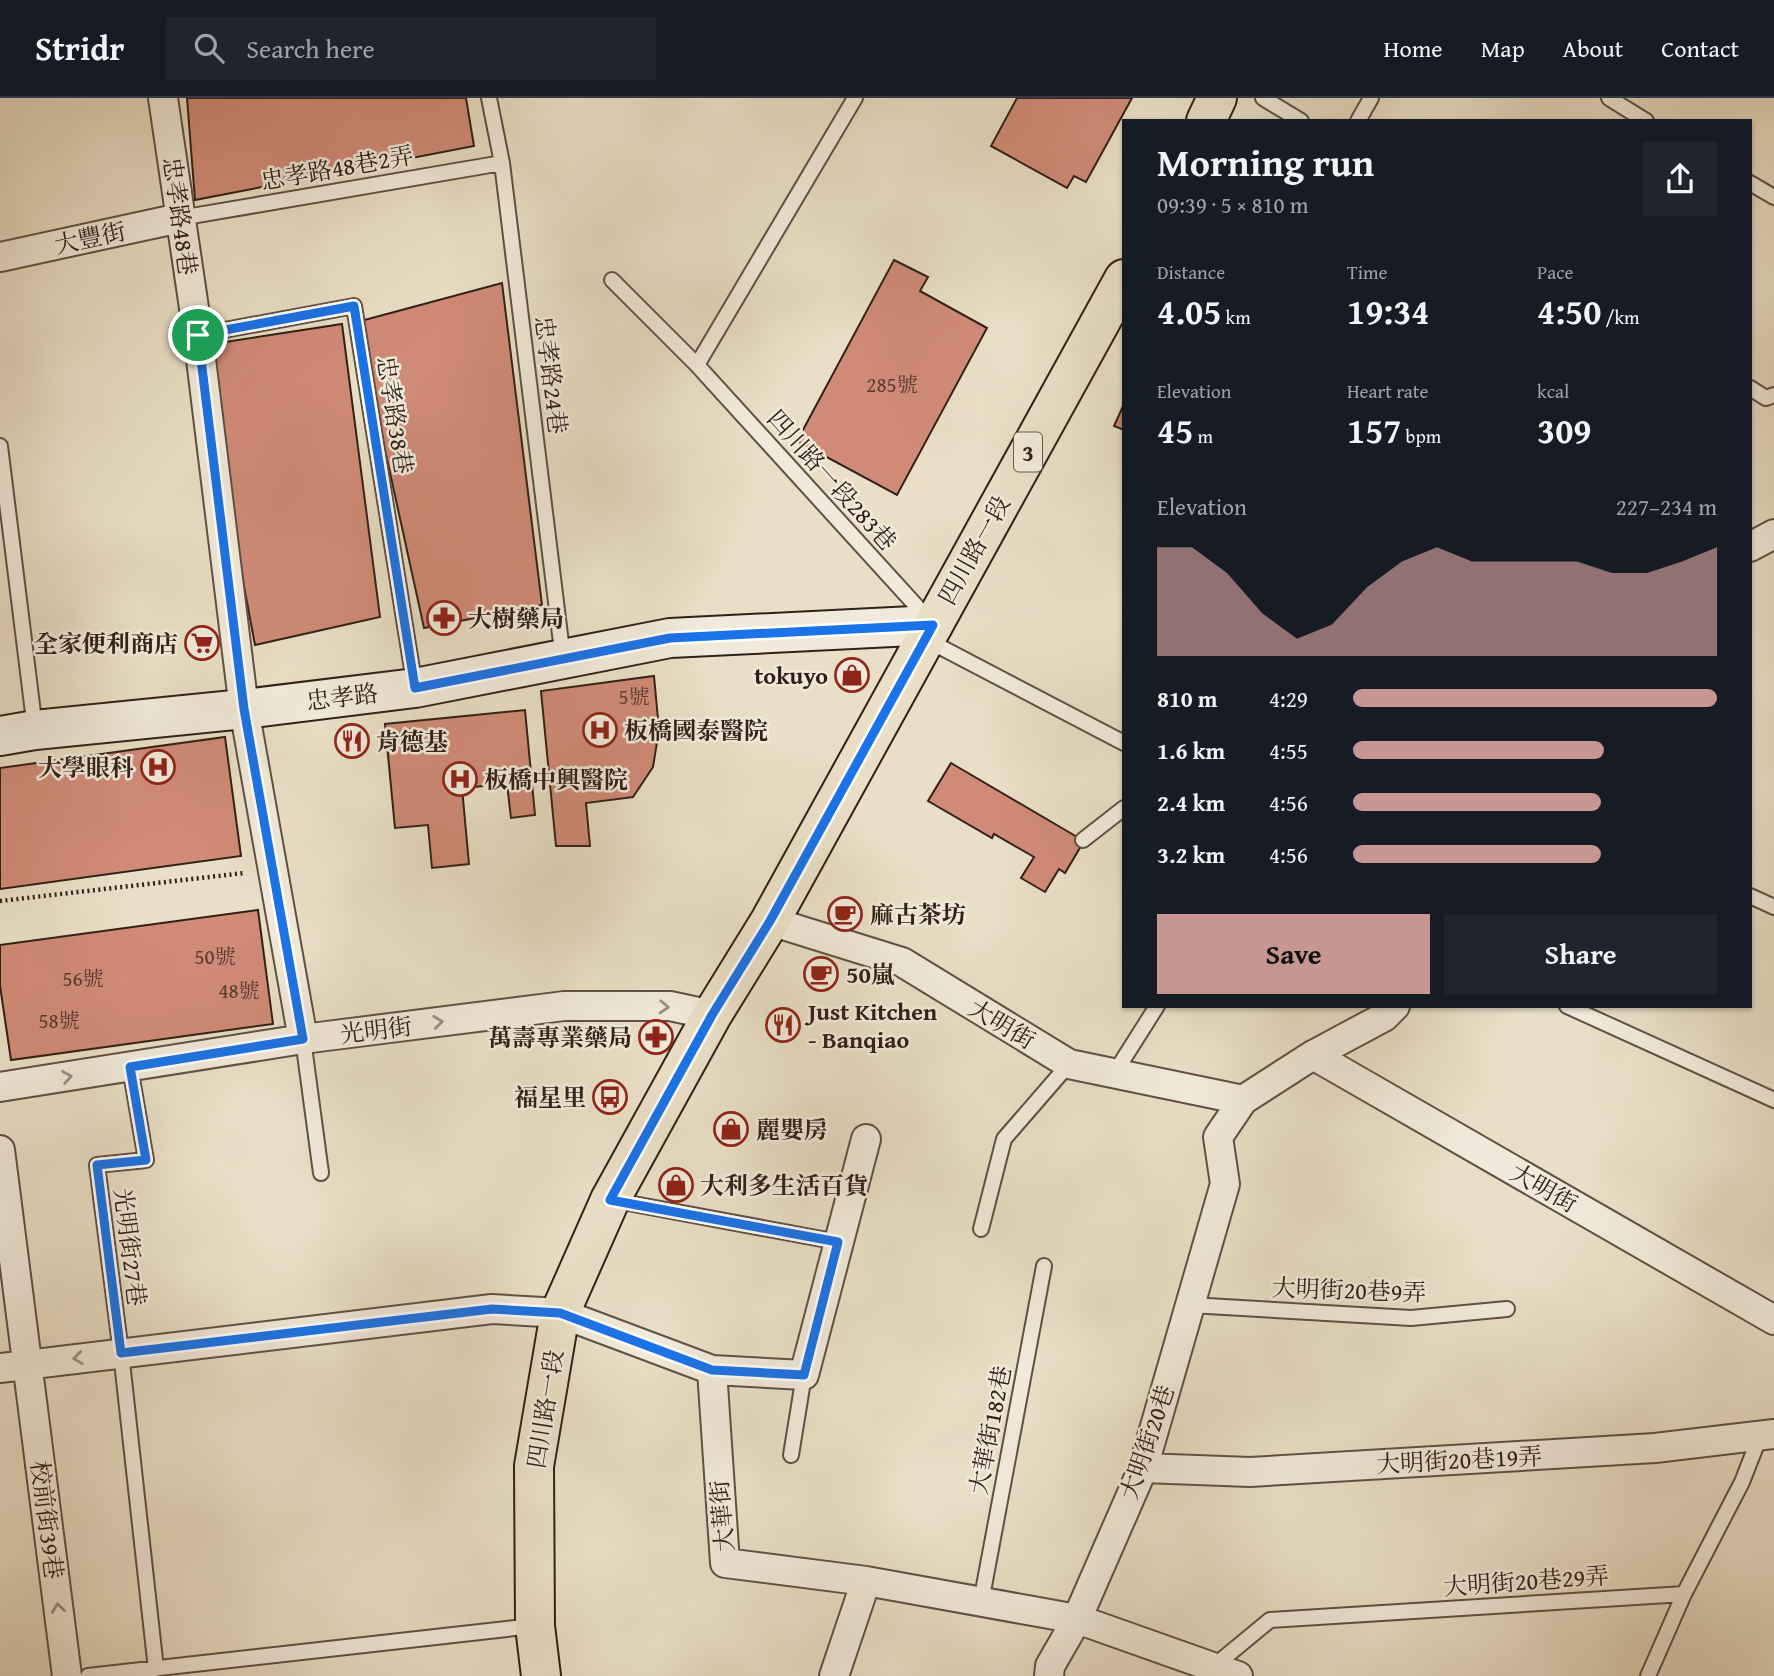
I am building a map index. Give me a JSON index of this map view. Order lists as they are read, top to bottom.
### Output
{
  "streets": {
    "main road": ["3", "四川路一段"],
    "street": [
      "忠孝路48巷",
      "大豐街",
      "忠孝路",
      "大明街",
      "光明街",
      "大明街20巷",
      "大明街20巷19弄",
      "大華街",
      "校前街39巷"
    ],
    "lane": [
      "忠孝路48巷2弄",
      "忠孝路24巷",
      "忠孝路38巷",
      "四川路一段283巷",
      "光明街27巷",
      "大明街20巷9弄",
      "大華街182巷",
      "大明街20巷29弄"
    ]
  },
  "crossings": [
    ["忠孝路48巷2弄", "忠孝路48巷"],
    ["忠孝路48巷2弄", "大豐街"],
    ["忠孝路48巷2弄", "忠孝路24巷"],
    ["忠孝路48巷", "大豐街"],
    ["忠孝路48巷", "忠孝路38巷"],
    ["忠孝路48巷", "忠孝路"],
    ["忠孝路48巷", "光明街"],
    ["忠孝路24巷", "忠孝路"],
    ["忠孝路38巷", "忠孝路"],
    ["四川路一段283巷", "四川路一段"],
    ["四川路一段283巷", "忠孝路"],
    ["四川路一段", "忠孝路"],
    ["四川路一段", "大明街"],
    ["四川路一段", "光明街"],
    ["大明街", "大明街20巷"],
    ["光明街", "光明街27巷"],
    ["大明街20巷9弄", "大明街20巷"],
    ["大華街182巷", "大華街"],
    ["大明街20巷", "大明街20巷19弄"],
    ["大明街20巷", "大華街"]
  ],
  "one_way": ["光明街", "校前街39巷"],
  "places": {
    "pharmacy": ["大樹藥局", "萬壽專業藥局"],
    "supermarket": ["全家便利商店"],
    "shop": ["tokuyo", "麗嬰房", "大利多生活百貨"],
    "hospital": ["板橋國泰醫院", "大學眼科", "板橋中興醫院"],
    "restaurant": ["肯德基", "Just Kitchen - Banqiao"],
    "cafe": ["麻古茶坊", "50嵐"],
    "bus stop": ["福星里"]
  },
  "house_numbers": [
    "285號",
    "5號",
    "50號",
    "56號",
    "48號",
    "58號"
  ],
  "page": {
    "header": "Stridr",
    "search": "Search here",
    "nav": [
      "Home",
      "Map",
      "About",
      "Contact"
    ],
    "heading": ["Morning run", "09:39 · 5 × 810 m"],
    "stats": [
      ["Distance", "4.05 km"],
      ["Time", "19:34"],
      ["Pace", "4:50 /km"],
      ["Elevation", "45 m"],
      ["Heart rate", "157 bpm"],
      ["kcal", "309"]
    ],
    "chart": ["Elevation", "227–234 m"],
    "list": [
      {
        "name": "810 m",
        "note": "4:29"
      },
      {
        "name": "1.6 km",
        "note": "4:55"
      },
      {
        "name": "2.4 km",
        "note": "4:56"
      },
      {
        "name": "3.2 km",
        "note": "4:56"
      }
    ],
    "buttons": ["Save", "Share"]
  }
}
